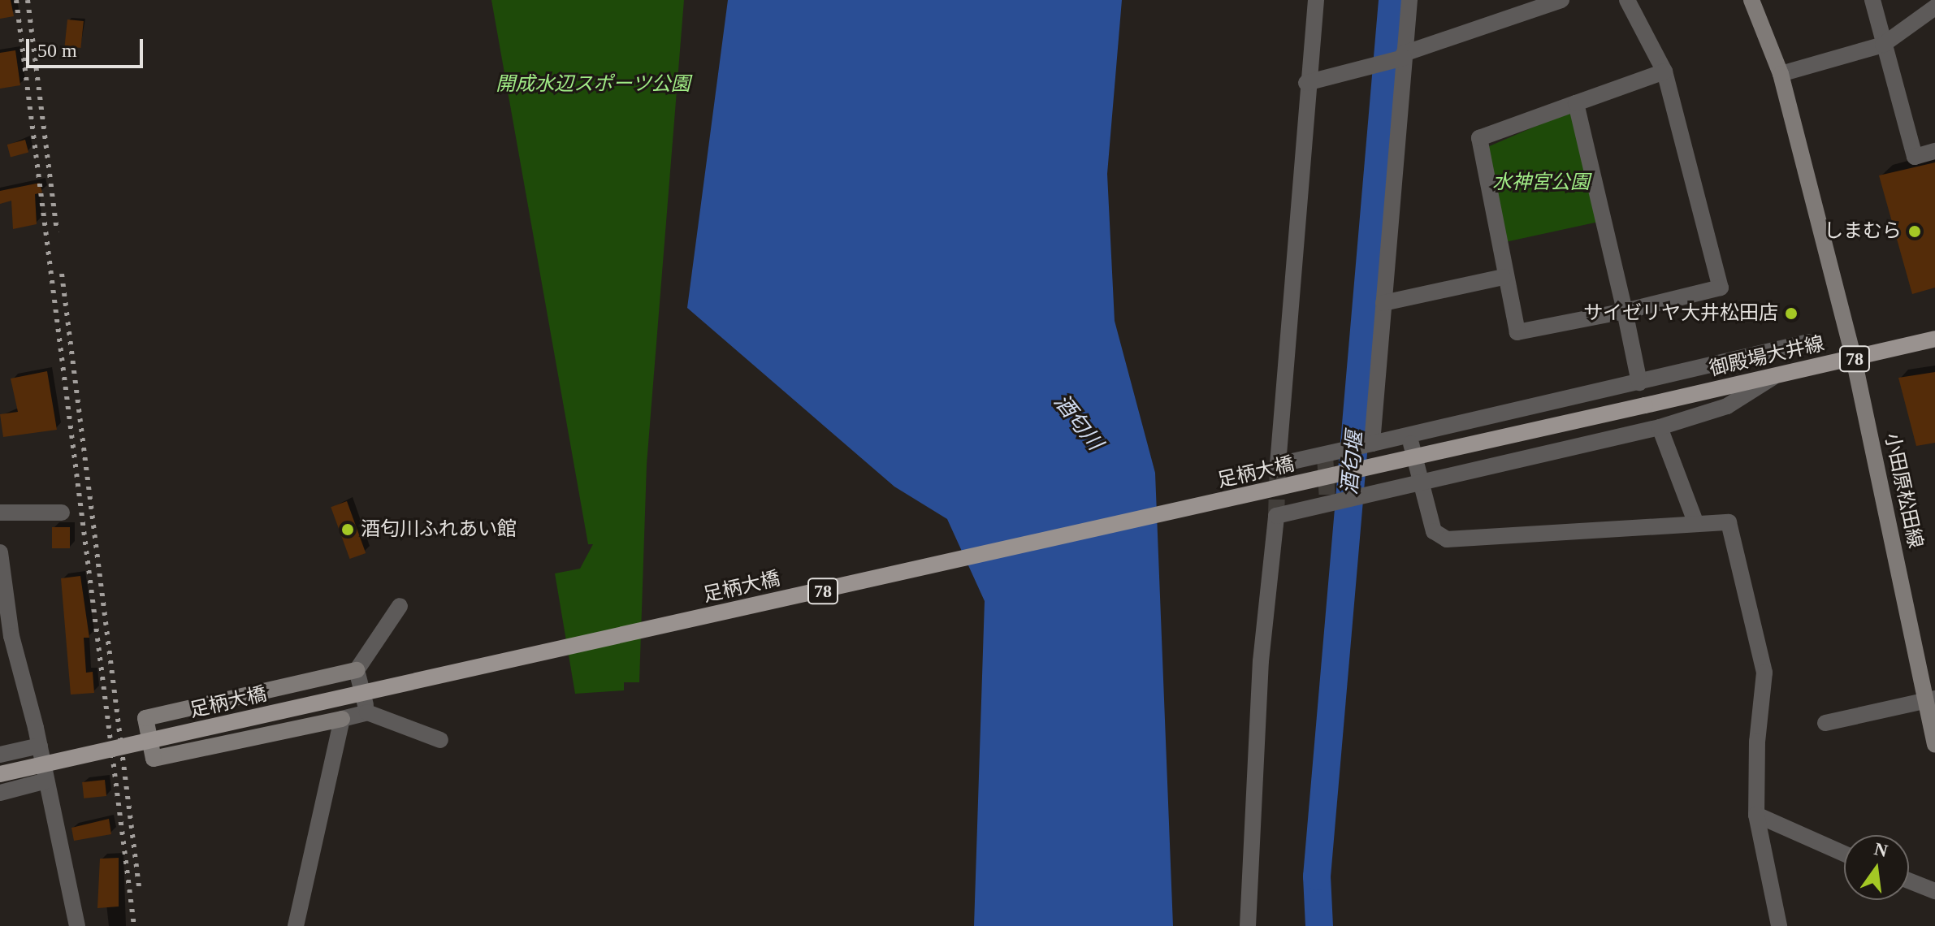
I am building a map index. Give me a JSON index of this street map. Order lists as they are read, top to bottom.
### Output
{
  "streets": {
    "main road": ["御殿場大井線", "78", "足柄大橋"],
    "street": ["小田原松田線"]
  },
  "crossings": [
    ["御殿場大井線", "足柄大橋"],
    ["御殿場大井線", "小田原松田線"]
  ],
  "water": ["酒匂川", "酒匂堰"],
  "parks": ["開成水辺スポーツ公園", "水神宮公園"],
  "places": ["しまむら", "サイゼリヤ大井松田店", "酒匂川ふれあい館"],
  "scale_bar": "50 m",
  "north": "top"
}
